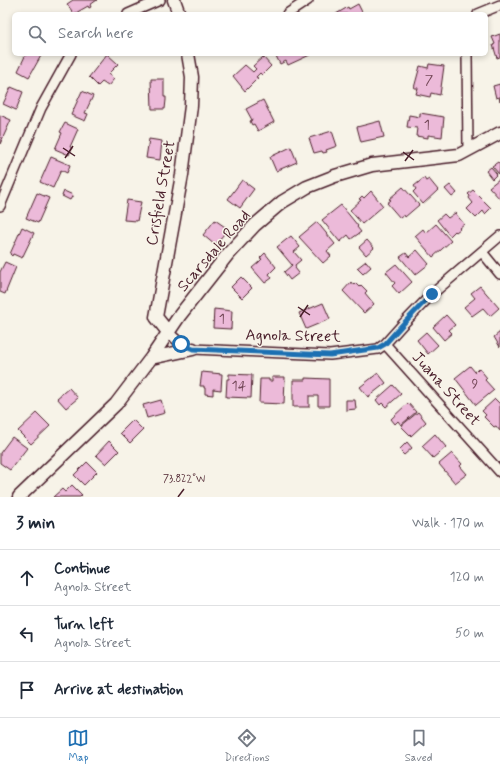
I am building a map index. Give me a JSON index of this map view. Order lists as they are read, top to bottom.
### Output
{
  "streets": {
    "street": [
      "Crisfield Street",
      "Scarsdale Road",
      "Agnola Street",
      "Juana Street"
    ]
  },
  "crossings": [
    ["Crisfield Street", "Scarsdale Road"],
    ["Crisfield Street", "Agnola Street"],
    ["Scarsdale Road", "Agnola Street"],
    ["Agnola Street", "Juana Street"]
  ],
  "house_numbers": [
    "7",
    "1",
    "1",
    "9",
    "14"
  ],
  "page": {
    "search": "Search here",
    "heading": ["3 min", "Walk · 170 m"],
    "list": [
      ["Continue", "Agnola Street", "120 m"],
      ["Turn left", "Agnola Street", "50 m"],
      "Arrive at destination"
    ],
    "nav": ["Map", "Directions", "Saved"]
  },
  "coordinates": ["73.822°W"]
}
